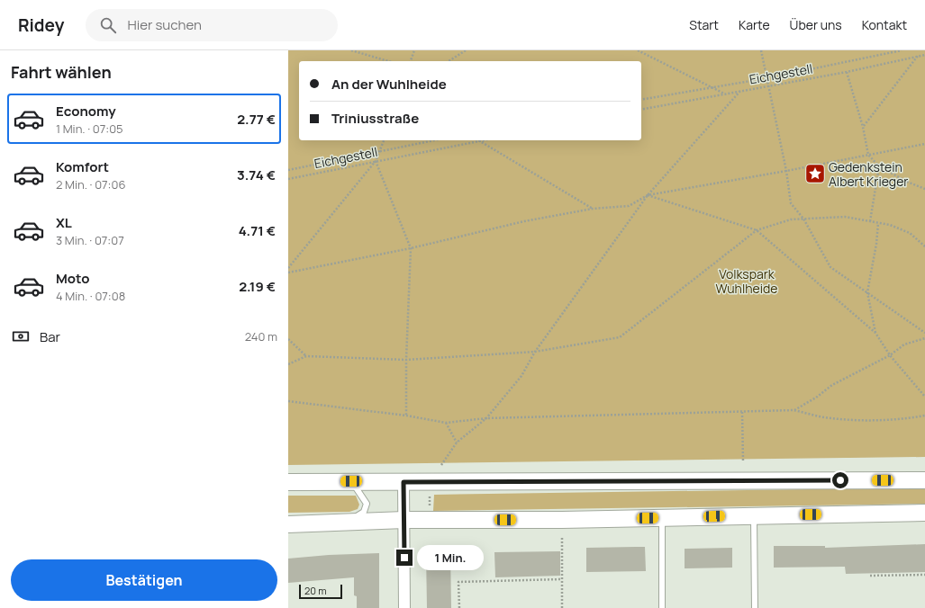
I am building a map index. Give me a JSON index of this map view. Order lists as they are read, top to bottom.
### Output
{
  "streets": {
    "path": ["Eichgestell"]
  },
  "parks": ["Volkspark Wuhlheide"],
  "places": {
    "place": ["Gedenkstein Albert Krieger"]
  },
  "scale_bar": "20 m",
  "page": {
    "header": "Ridey",
    "search": "Hier suchen",
    "nav": [
      "Start",
      "Karte",
      "Über uns",
      "Kontakt"
    ],
    "heading": "Fahrt wählen",
    "banner": ["An der Wuhlheide", "Triniusstraße"],
    "list": [
      {
        "name": "Economy",
        "note": "1 Min. · 07:05",
        "value": "2.77 €"
      },
      {
        "name": "Komfort",
        "note": "2 Min. · 07:06",
        "value": "3.74 €"
      },
      {
        "name": "XL",
        "note": "3 Min. · 07:07",
        "value": "4.71 €"
      },
      {
        "name": "Moto",
        "note": "4 Min. · 07:08",
        "value": "2.19 €"
      }
    ],
    "pay": ["Bar", "240 m"],
    "bubble": "1 Min.",
    "buttons": "Bestätigen",
    "scale": "20 m"
  }
}
